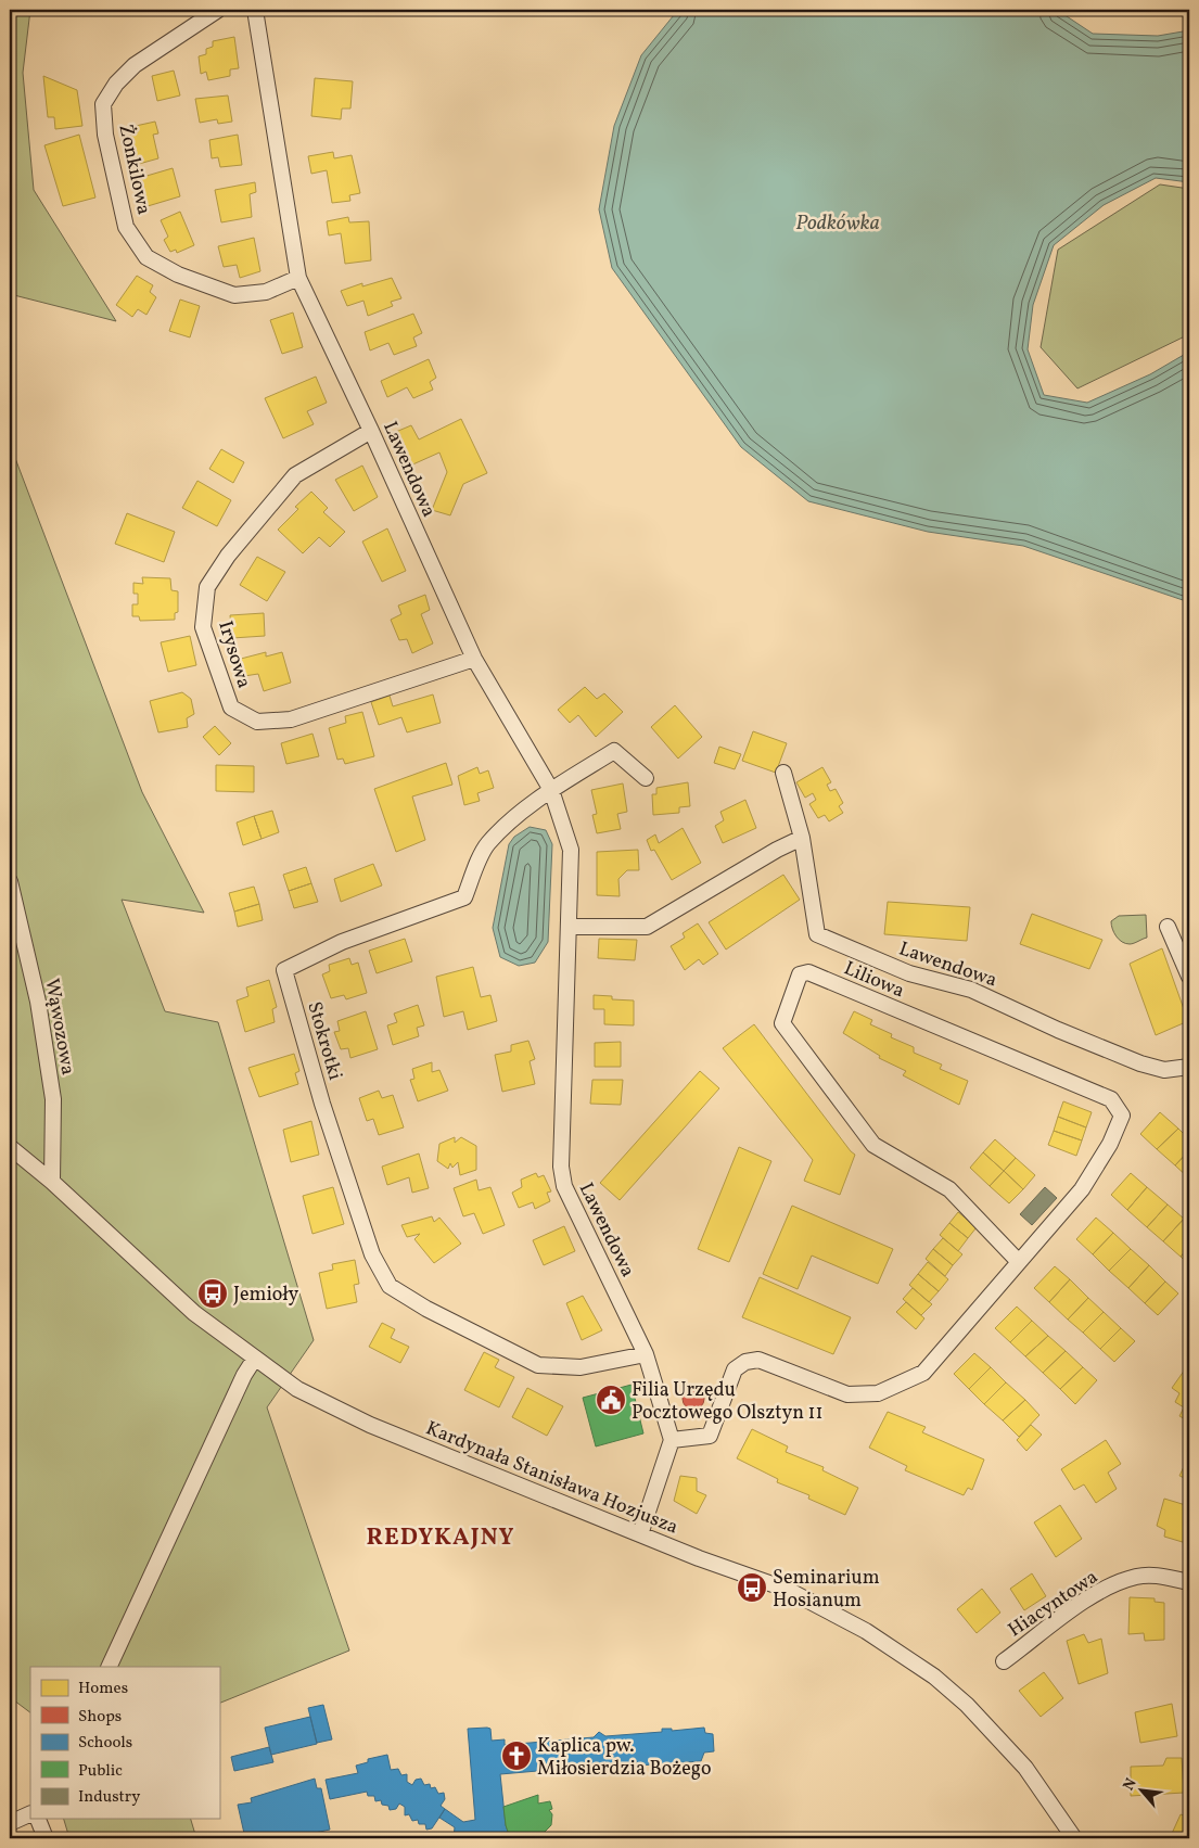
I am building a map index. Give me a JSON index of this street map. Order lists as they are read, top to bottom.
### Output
{
  "streets": {
    "street": [
      "Żonkilowa",
      "Lawendowa",
      "Irysowa",
      "Liliowa",
      "Wąwozowa",
      "Stokrotki",
      "Kardynała Stanisława Hozjusza",
      "Hiacyntowa"
    ]
  },
  "crossings": [
    ["Żonkilowa", "Lawendowa"],
    ["Lawendowa", "Irysowa"],
    ["Lawendowa", "Liliowa"],
    ["Lawendowa", "Stokrotki"],
    ["Wąwozowa", "Kardynała Stanisława Hozjusza"]
  ],
  "districts": ["REDYKAJNY"],
  "water": ["Podkówka"],
  "places": {
    "bus stop": ["Jemioły", "Seminarium Hosianum"],
    "public building": ["Filia Urzędu Pocztowego Olsztyn 11"],
    "church": ["Kaplica pw. Miłosierdzia Bożego"]
  },
  "legend": [
    "Homes",
    "Shops",
    "Schools",
    "Public",
    "Industry"
  ],
  "north": "top left"
}
